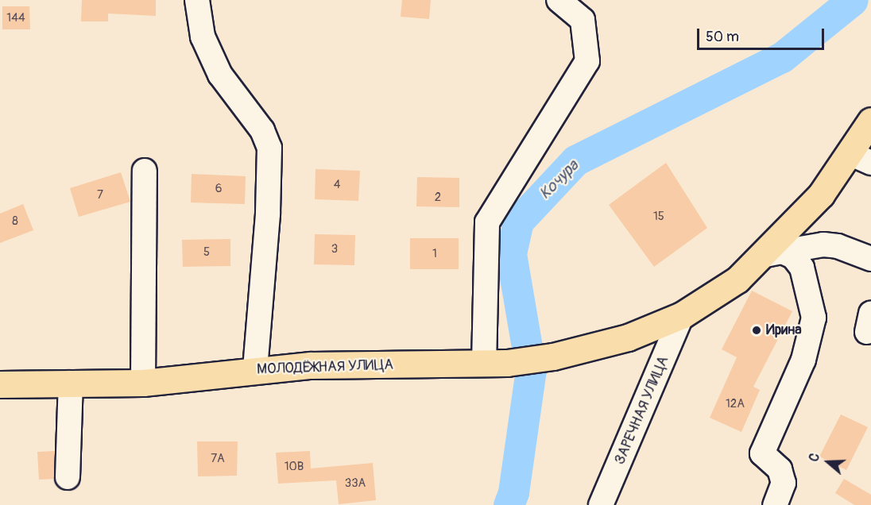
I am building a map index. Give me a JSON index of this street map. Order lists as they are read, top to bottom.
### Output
{
  "streets": {
    "main road": ["МОЛОДЁЖНАЯ УЛИЦА"],
    "street": ["ЗАРЕЧНАЯ УЛИЦА"]
  },
  "crossings": [
    ["МОЛОДЁЖНАЯ УЛИЦА", "ЗАРЕЧНАЯ УЛИЦА"]
  ],
  "water": ["Кочура"],
  "places": ["Ирина"],
  "house_numbers": [
    "144",
    "4",
    "6",
    "7",
    "2",
    "15",
    "8",
    "3",
    "5",
    "1",
    "12А",
    "7А",
    "10В",
    "33А"
  ],
  "scale_bar": "50 m",
  "north": "left"
}
